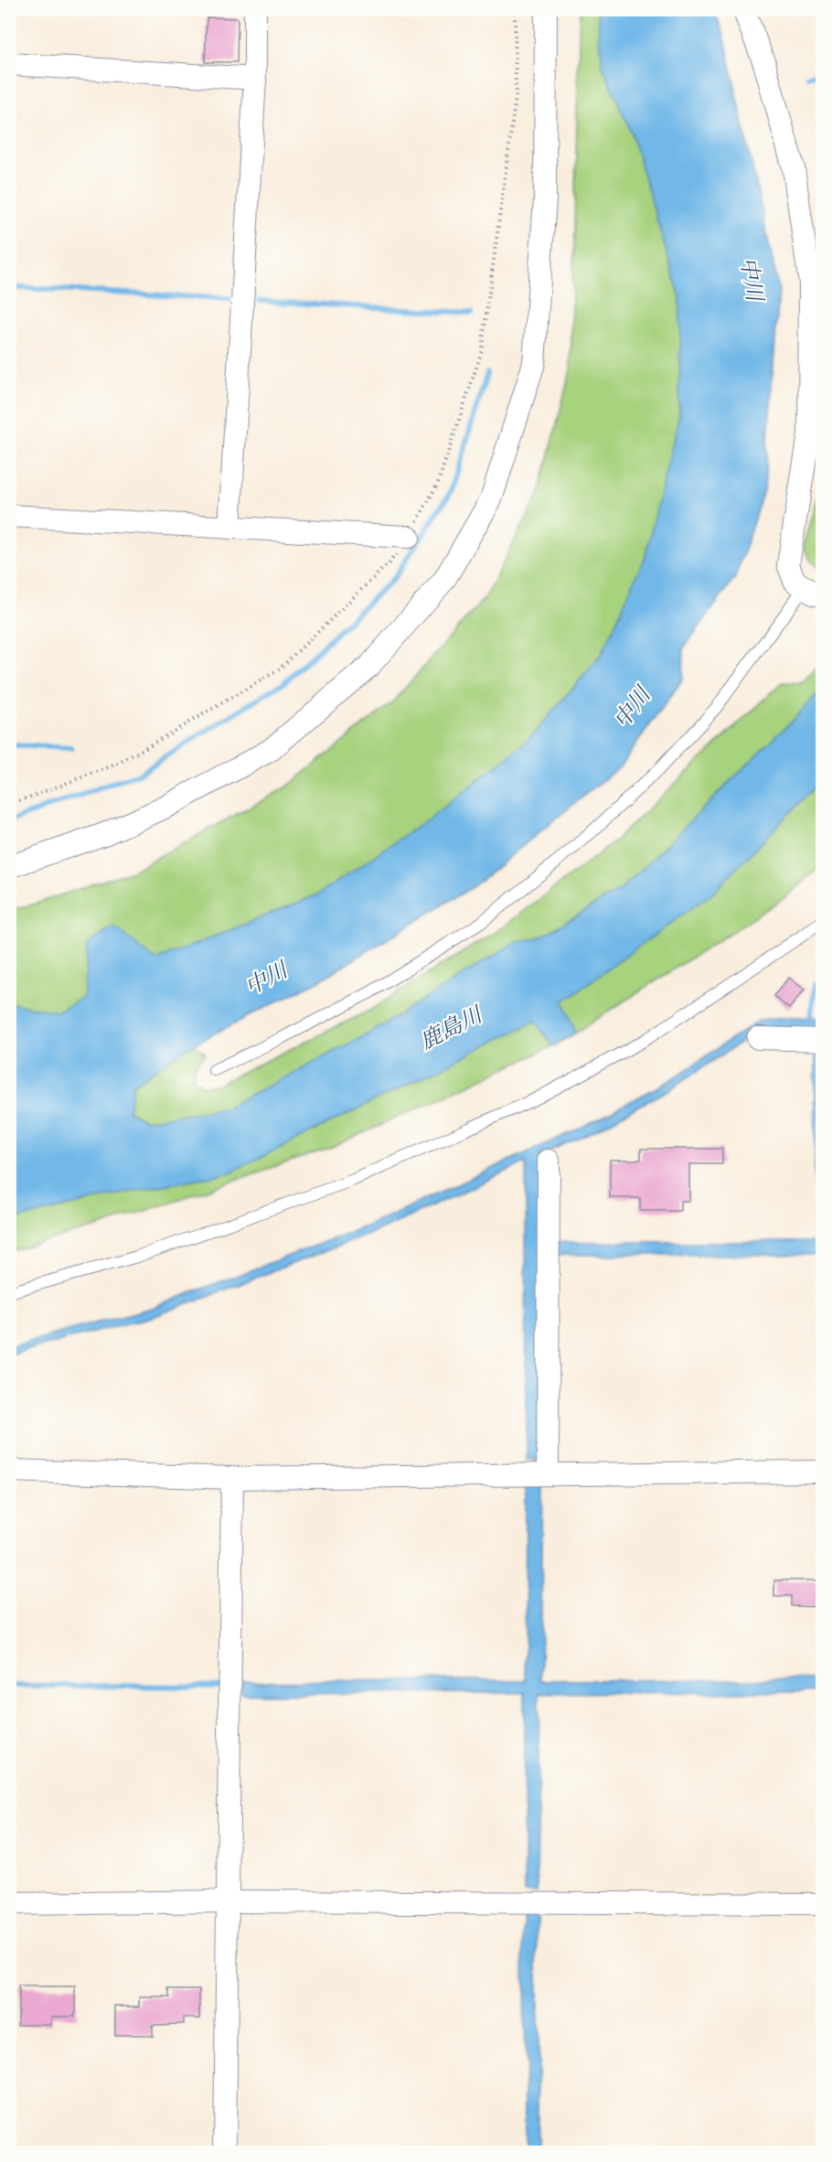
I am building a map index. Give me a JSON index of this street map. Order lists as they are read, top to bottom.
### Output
{
  "water": ["中川", "鹿島川"]
}
